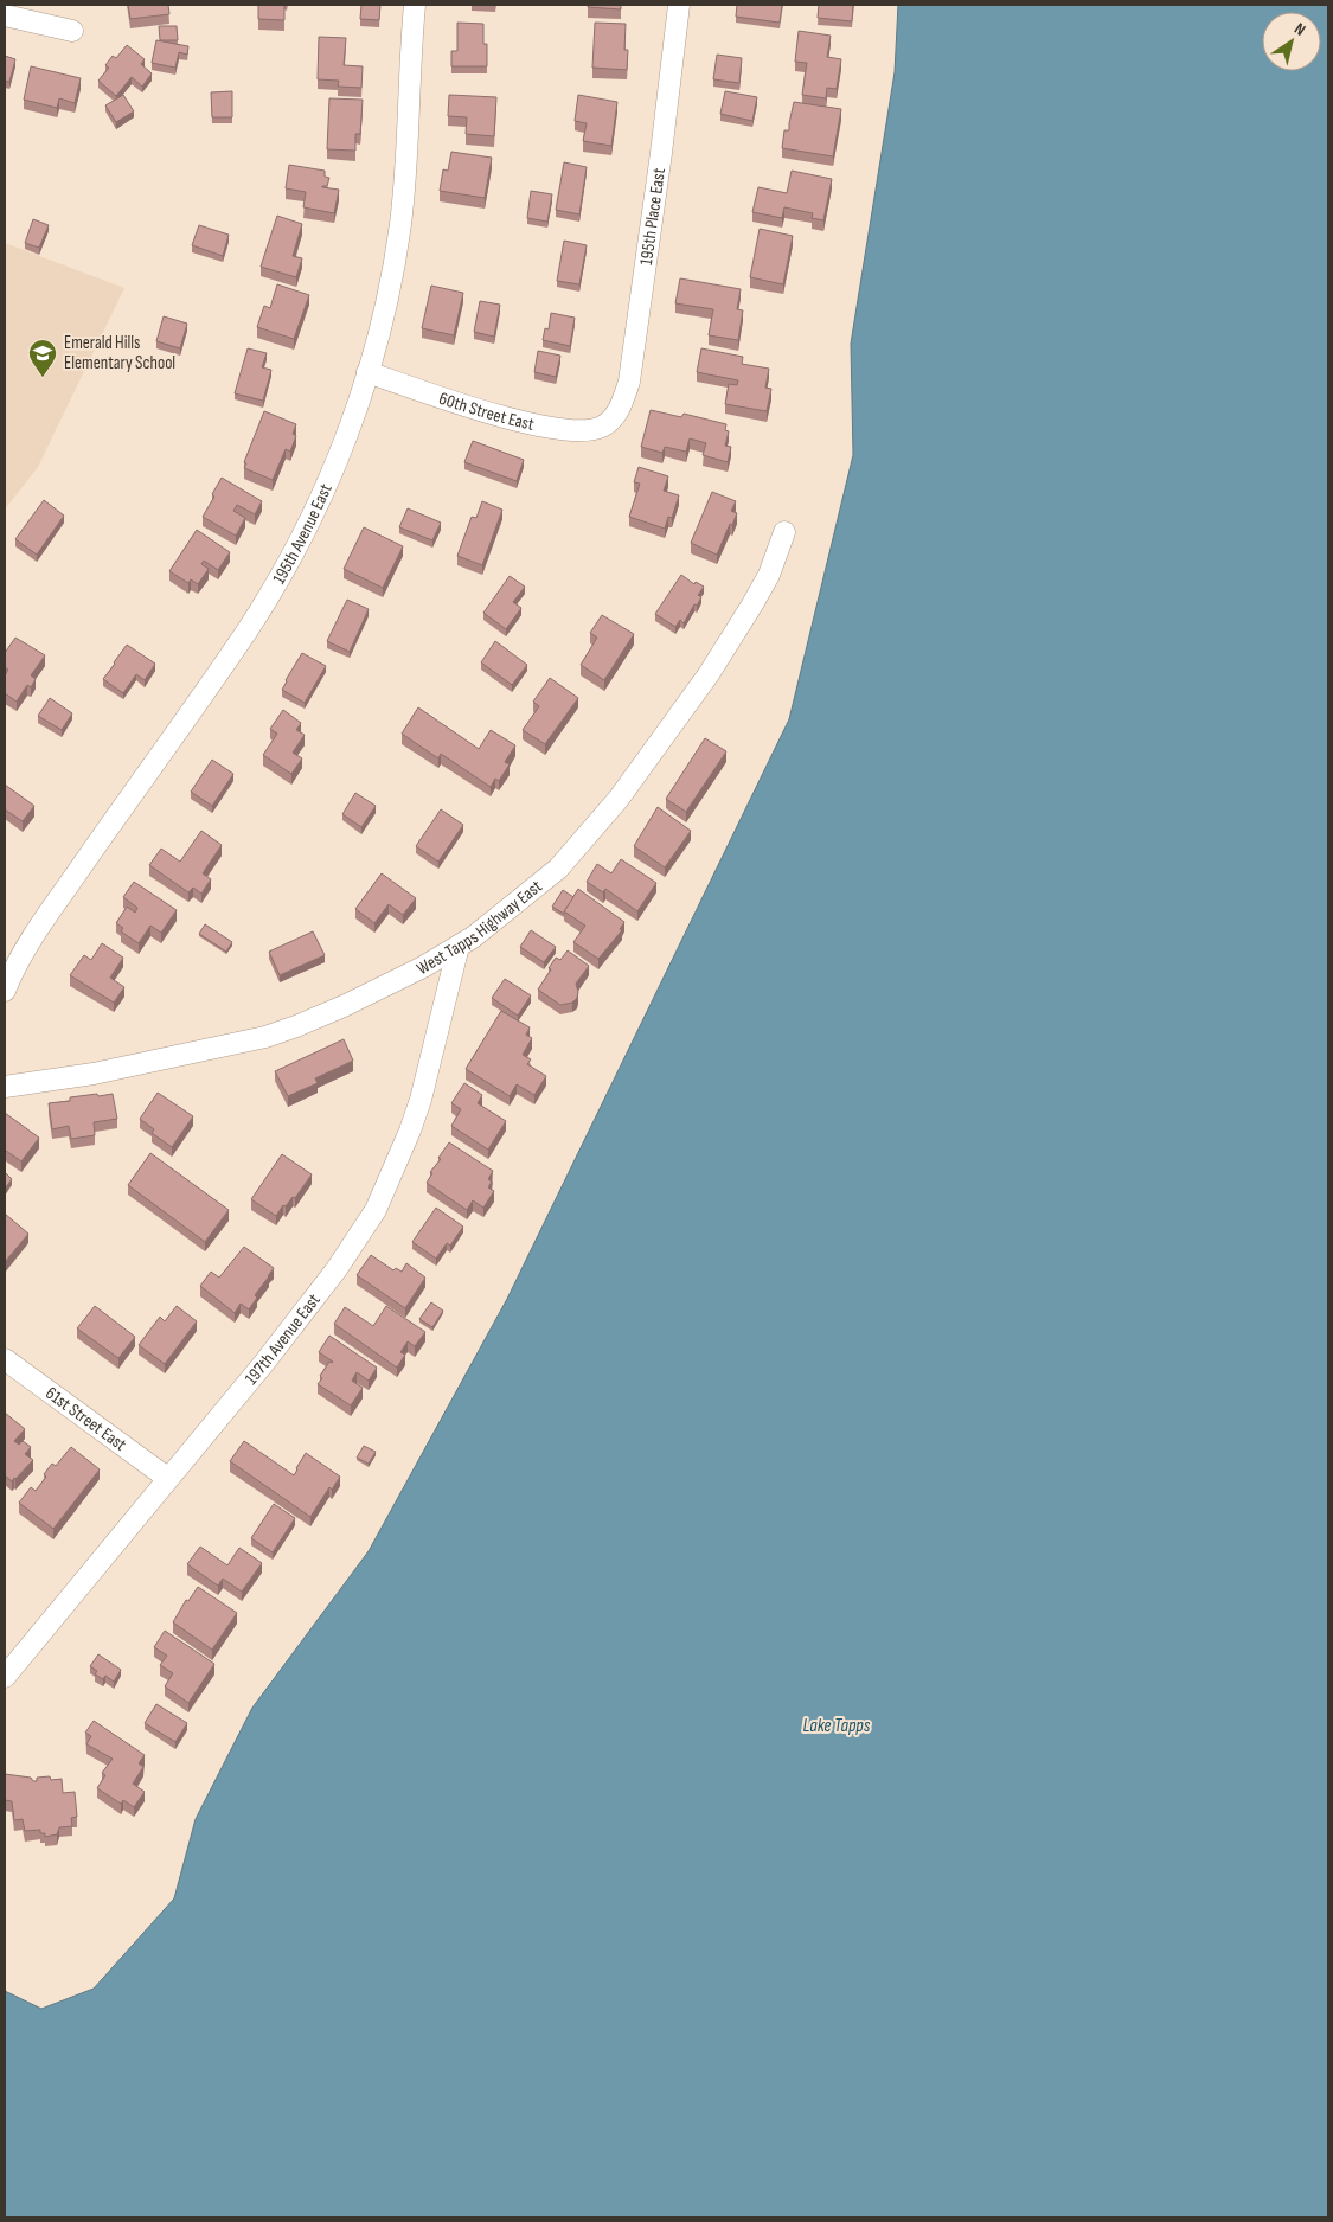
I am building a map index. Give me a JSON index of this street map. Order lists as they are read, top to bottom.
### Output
{
  "streets": {
    "street": [
      "195th Place East",
      "60th Street East",
      "195th Avenue East",
      "West Tapps Highway East",
      "197th Avenue East",
      "61st Street East"
    ]
  },
  "crossings": [
    ["195th Place East", "60th Street East"],
    ["60th Street East", "195th Avenue East"],
    ["West Tapps Highway East", "197th Avenue East"],
    ["197th Avenue East", "61st Street East"]
  ],
  "water": ["Lake Tapps"],
  "places": {
    "school or university": ["Emerald Hills Elementary School"]
  },
  "north": "top right"
}
